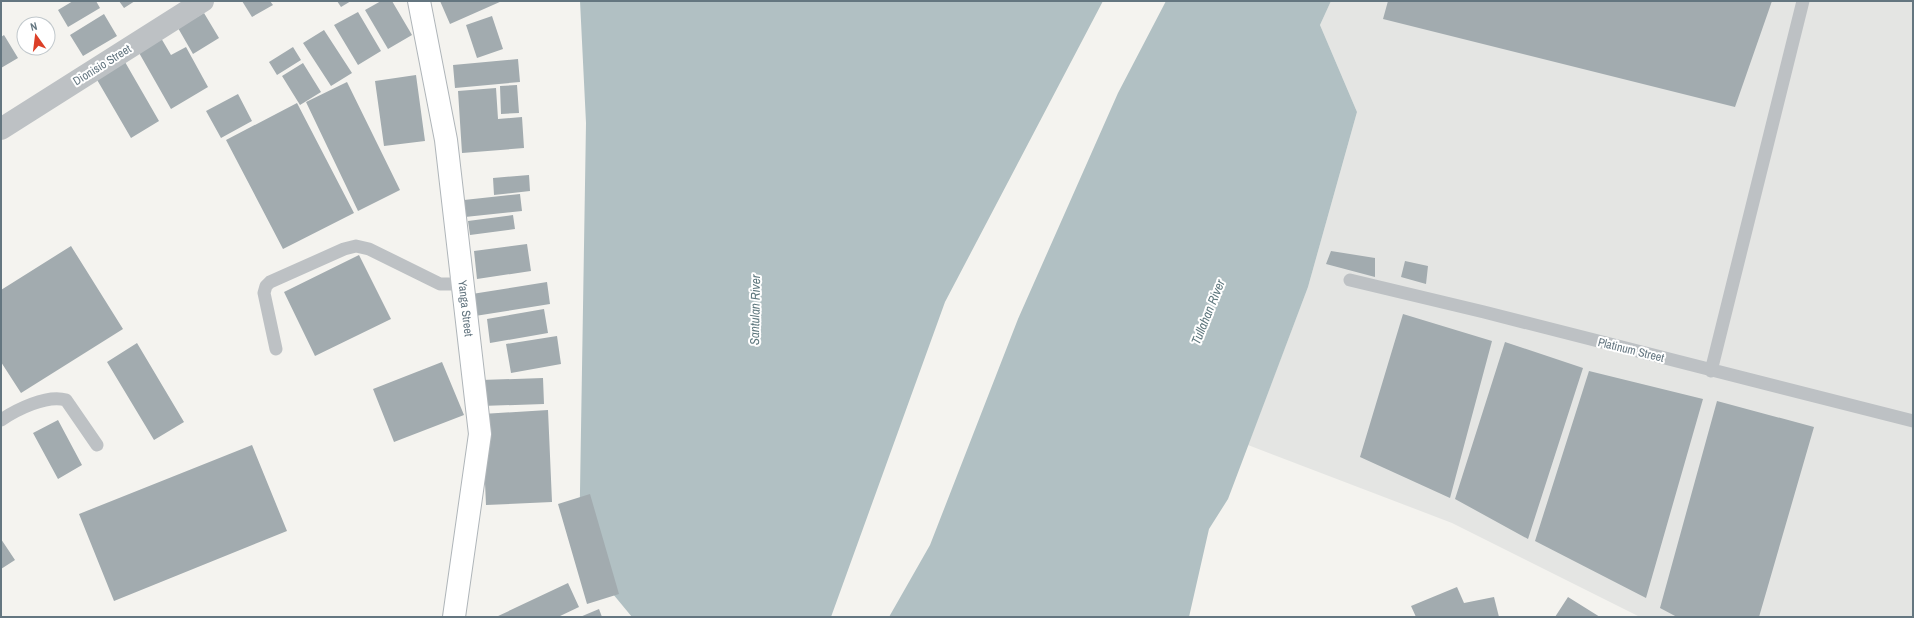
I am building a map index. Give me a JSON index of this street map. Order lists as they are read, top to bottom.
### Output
{
  "streets": {
    "street": ["Dionisio Street", "Yanga Street"],
    "lane": ["Platinum Street"]
  },
  "water": ["Santulan River", "Tullahan River"],
  "north": "top"
}
